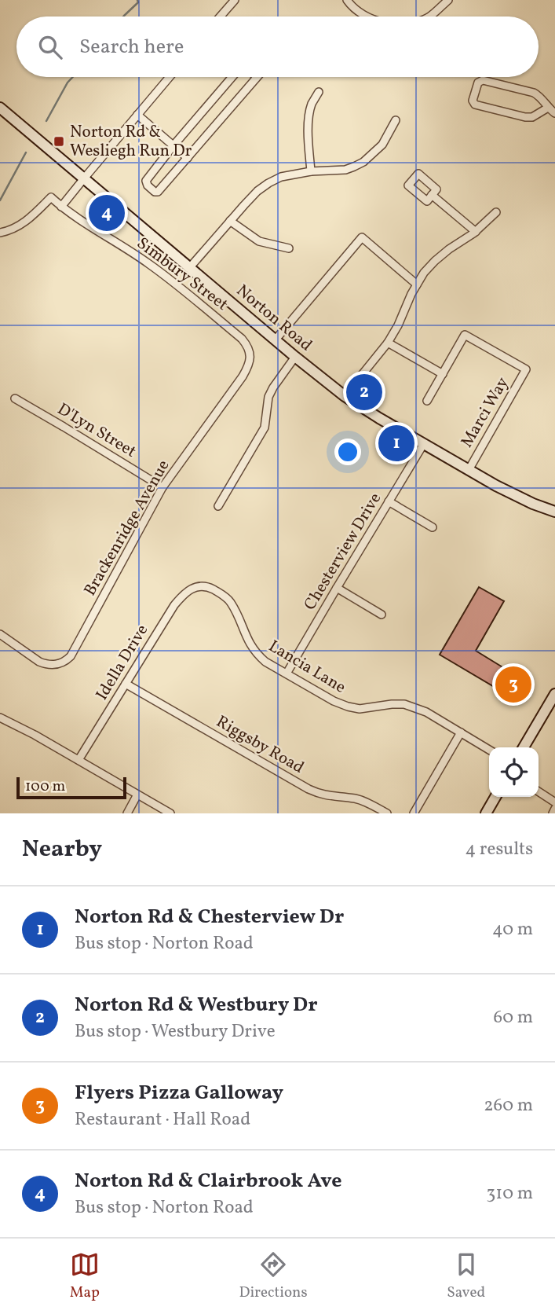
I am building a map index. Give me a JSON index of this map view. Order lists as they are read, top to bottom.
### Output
{
  "streets": {
    "main road": ["Norton Road"],
    "street": [
      "Simbury Street",
      "Marci Way",
      "D'Lyn Street",
      "Brackenridge Avenue",
      "Chesterview Drive",
      "Idella Drive",
      "Lancia Lane",
      "Riggsby Road"
    ]
  },
  "crossings": [
    ["Simbury Street", "Brackenridge Avenue"],
    ["Norton Road", "Marci Way"],
    ["Norton Road", "Chesterview Drive"],
    ["D'Lyn Street", "Brackenridge Avenue"],
    ["Chesterview Drive", "Lancia Lane"],
    ["Idella Drive", "Lancia Lane"],
    ["Idella Drive", "Riggsby Road"]
  ],
  "places": {
    "transit": ["Norton Rd & Wesliegh Run Dr"]
  },
  "scale_bar": "100 m",
  "page": {
    "search": "Search here",
    "pins": [
      "4",
      "2",
      "1",
      "3"
    ],
    "scale": "100 m",
    "heading": ["Nearby", "4 results"],
    "list": [
      {
        "mark": "1",
        "name": "Norton Rd & Chesterview Dr",
        "note": "Bus stop · Norton Road",
        "value": "40 m"
      },
      {
        "mark": "2",
        "name": "Norton Rd & Westbury Dr",
        "note": "Bus stop · Westbury Drive",
        "value": "60 m"
      },
      {
        "mark": "3",
        "name": "Flyers Pizza Galloway",
        "note": "Restaurant · Hall Road",
        "value": "260 m"
      },
      {
        "mark": "4",
        "name": "Norton Rd & Clairbrook Ave",
        "note": "Bus stop · Norton Road",
        "value": "310 m"
      }
    ],
    "nav": ["Map", "Directions", "Saved"]
  }
}
